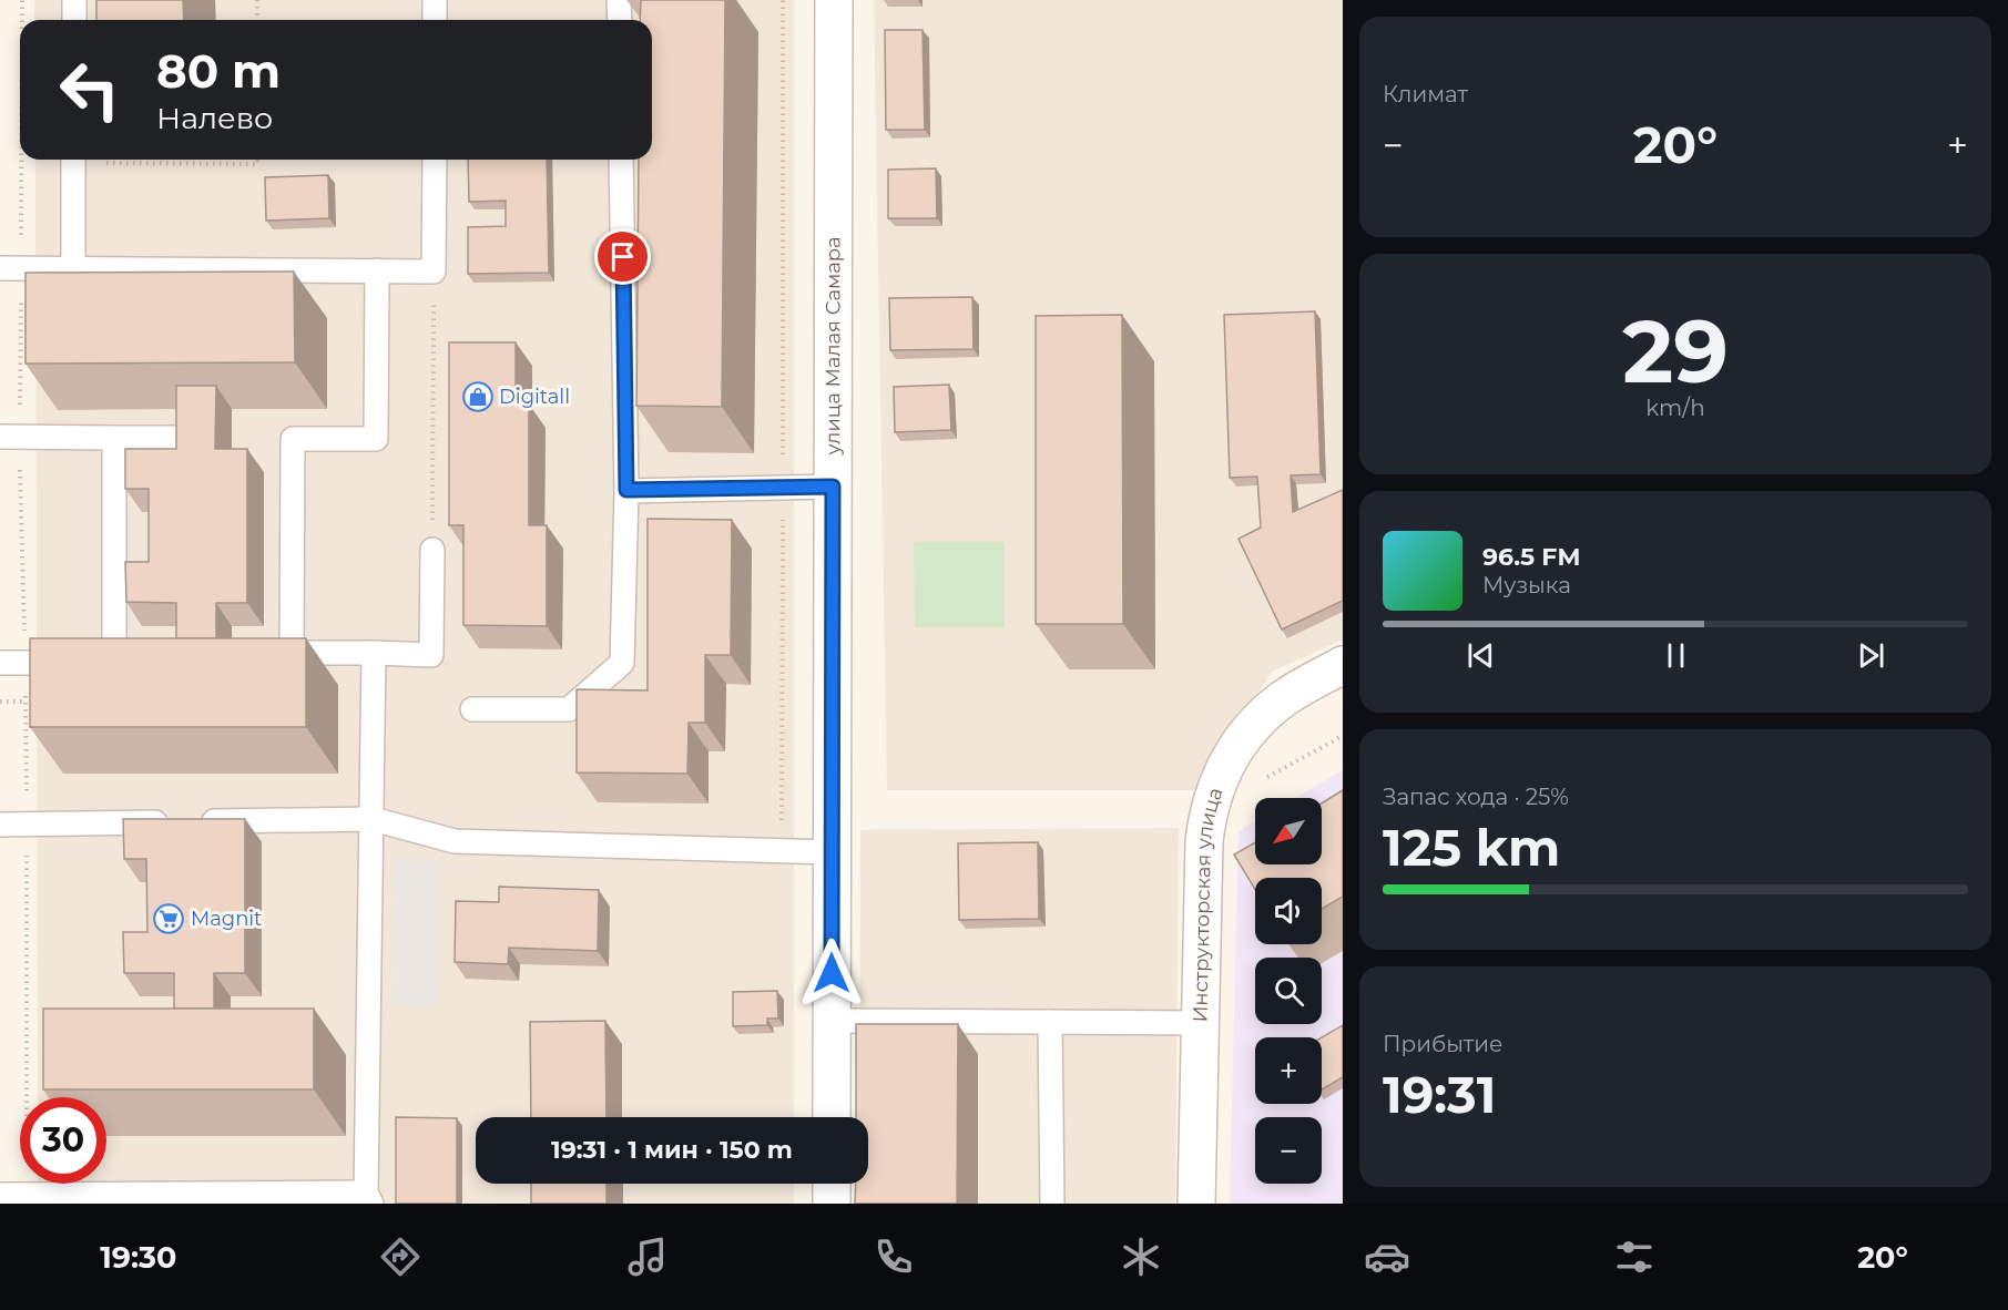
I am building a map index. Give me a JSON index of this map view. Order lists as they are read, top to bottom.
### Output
{
  "streets": {
    "street": ["улица Малая Самара", "Инструкторская улица"]
  },
  "places": {
    "shop": ["Digitall"],
    "supermarket": ["Magnit"]
  },
  "north": "bottom left",
  "page": {
    "tile": [
      "Климат",
      ["29", "km/h"],
      ["Запас хода · 25%", "125 km"],
      ["Прибытие", "19:31"]
    ],
    "turn": ["80 m", "Налево"],
    "heat": ["−", "20°", "+"],
    "song": ["96.5 FM", "Музыка"],
    "map_buttons": ["+", "−"],
    "limit": "30",
    "trip": "19:31 · 1 мин · 150 m",
    "tabs": ["19:30", "20°"]
  }
}
